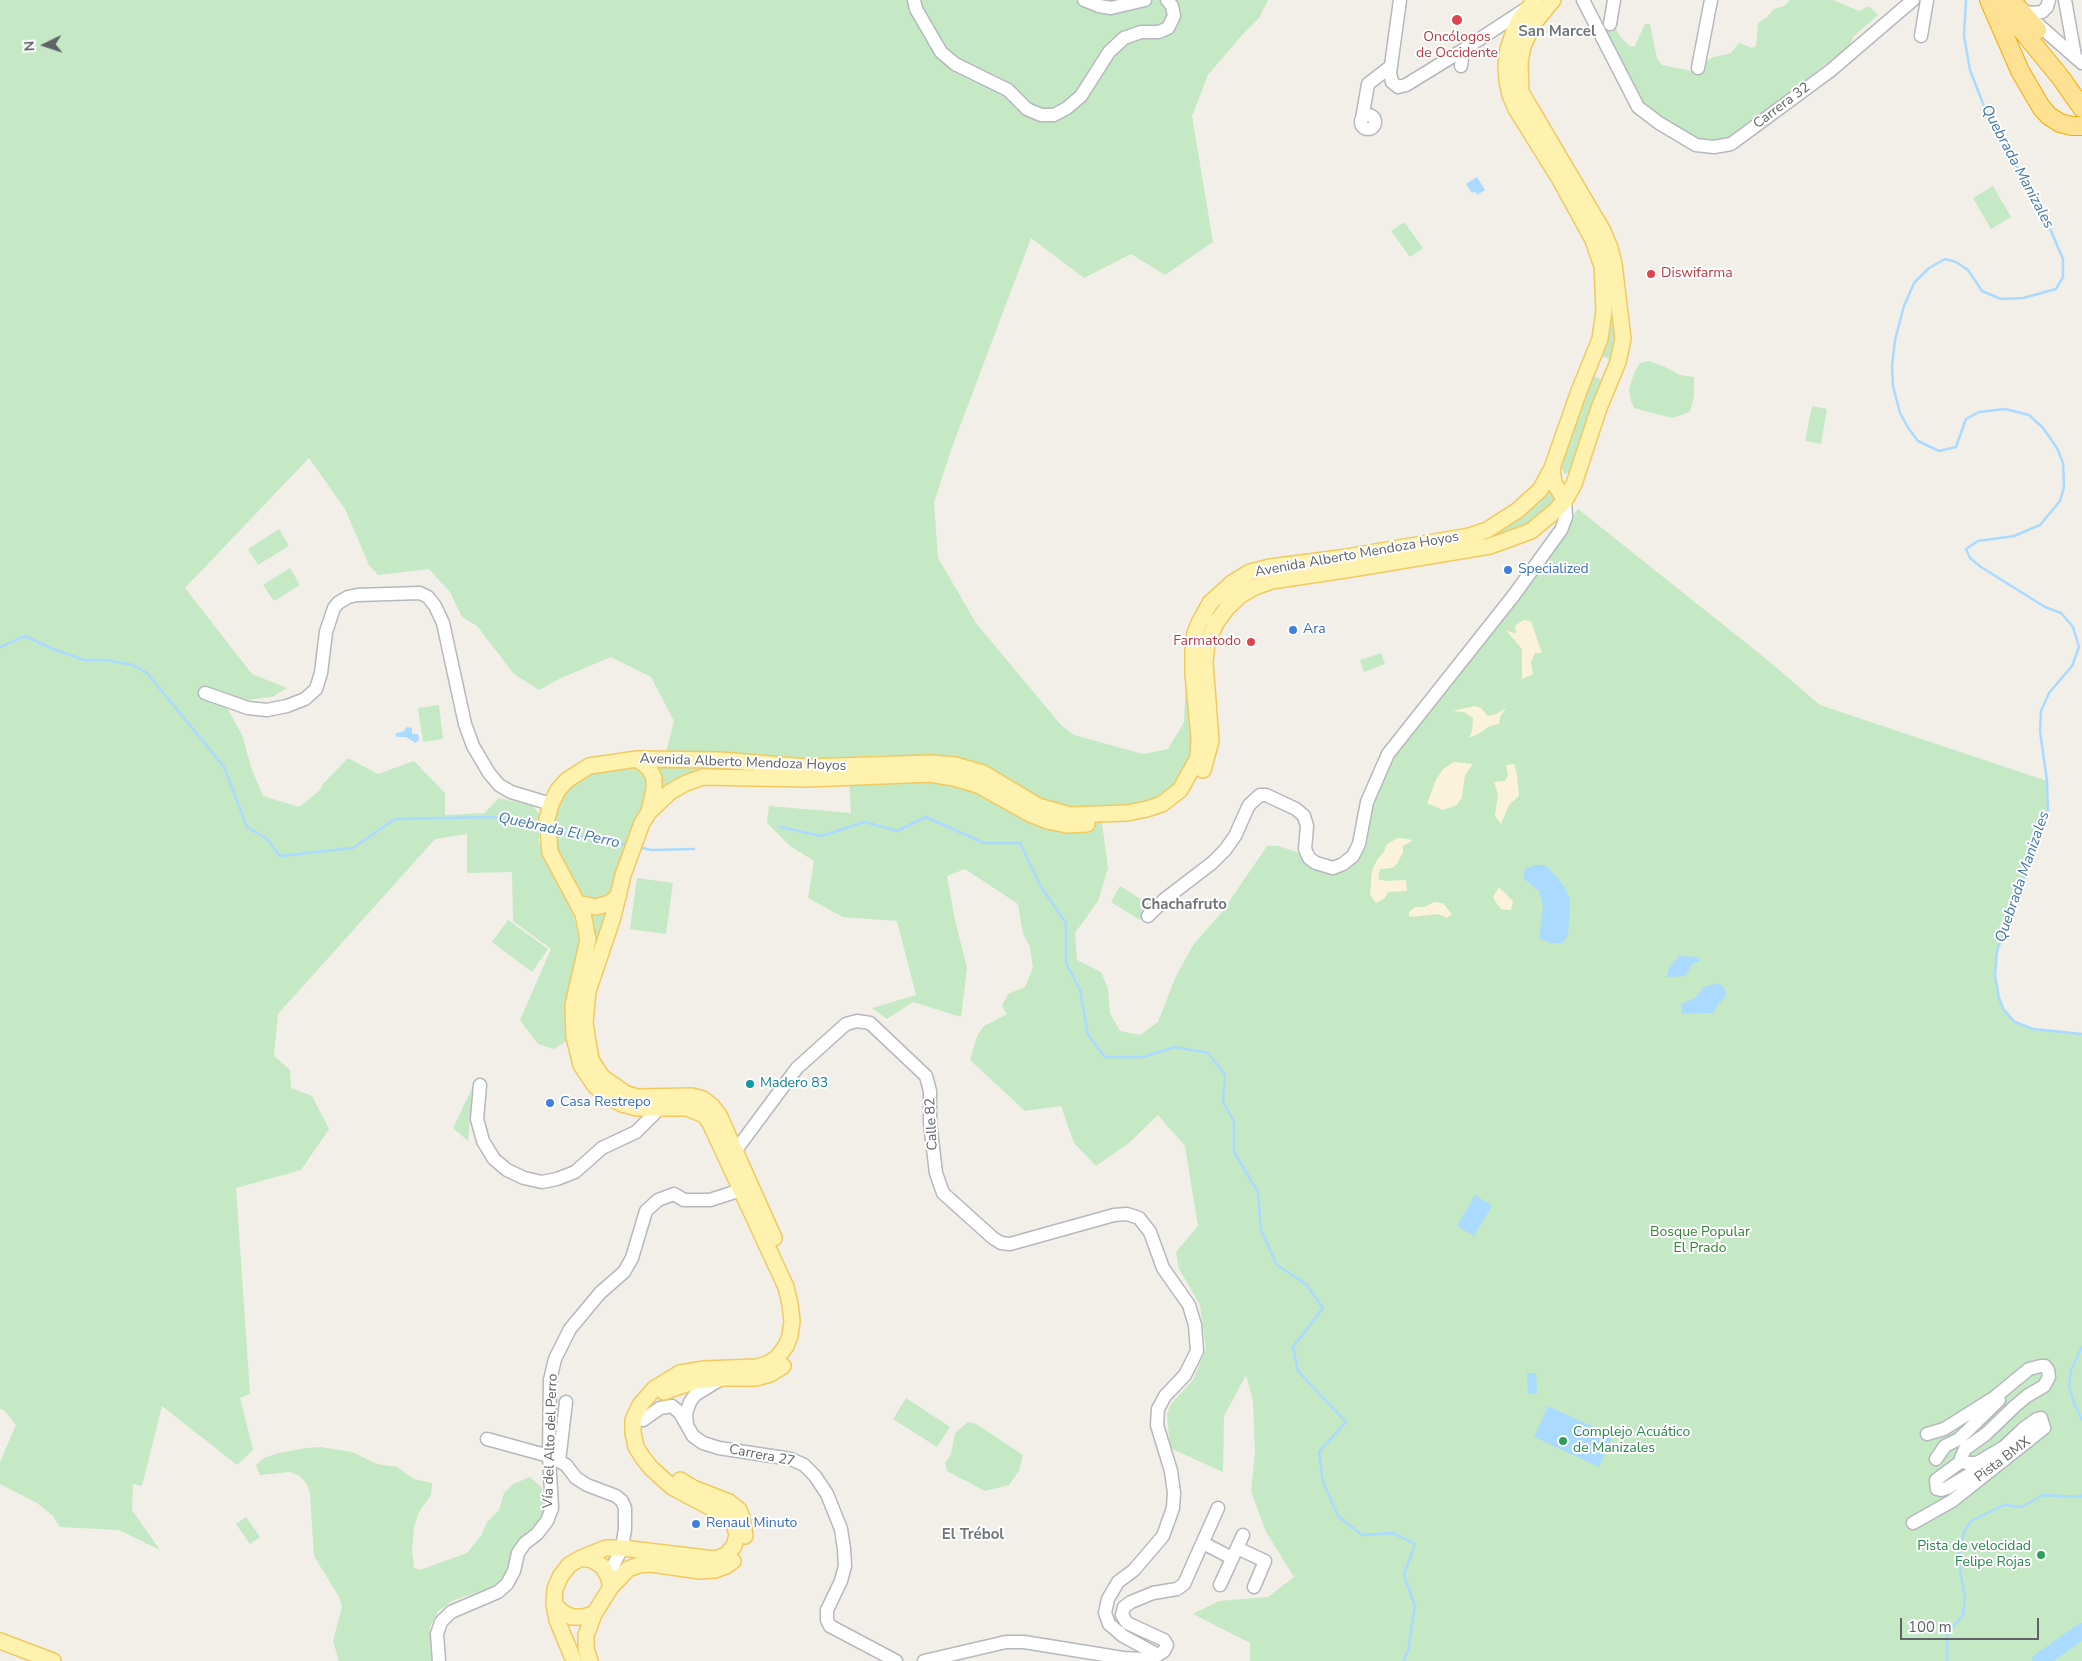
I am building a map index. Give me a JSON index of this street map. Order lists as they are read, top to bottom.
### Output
{
  "streets": {
    "main road": ["Avenida Alberto Mendoza Hoyos"],
    "street": [
      "Carrera 32",
      "Calle 82",
      "Vía del Alto del Perro",
      "Carrera 27",
      "Pista BMX"
    ]
  },
  "crossings": [
    ["Avenida Alberto Mendoza Hoyos", "Calle 82"],
    ["Avenida Alberto Mendoza Hoyos", "Carrera 27"]
  ],
  "districts": ["San Marcel", "Chachafruto", "El Trébol"],
  "water": ["Quebrada Manizales", "Quebrada El Perro"],
  "parks": ["Bosque Popular El Prado"],
  "places": [
    "Oncólogos de Occidente",
    "Diswifarma",
    "Specialized",
    "Ara",
    "Farmatodo",
    "Madero 83",
    "Casa Restrepo",
    "Complejo Acuático de Manizales",
    "Renaul Minuto",
    "Pista de velocidad Felipe Rojas"
  ],
  "scale_bar": "100 m",
  "north": "left"
}
